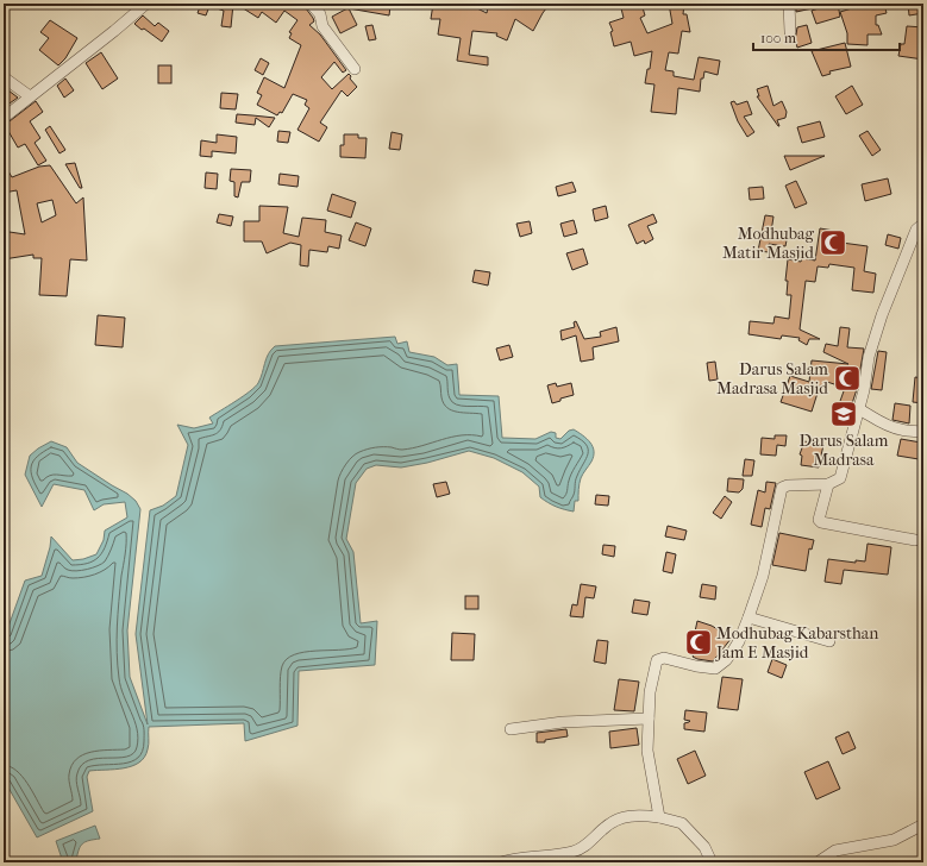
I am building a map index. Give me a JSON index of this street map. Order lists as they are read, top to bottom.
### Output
{
  "places": {
    "mosque": ["Modhubag Matir Masjid", "Darus Salam Madrasa Masjid", "Modhubag Kabarsthan Jam E Masjid"],
    "school or university": ["Darus Salam Madrasa"]
  },
  "scale_bar": "100 m"
}
